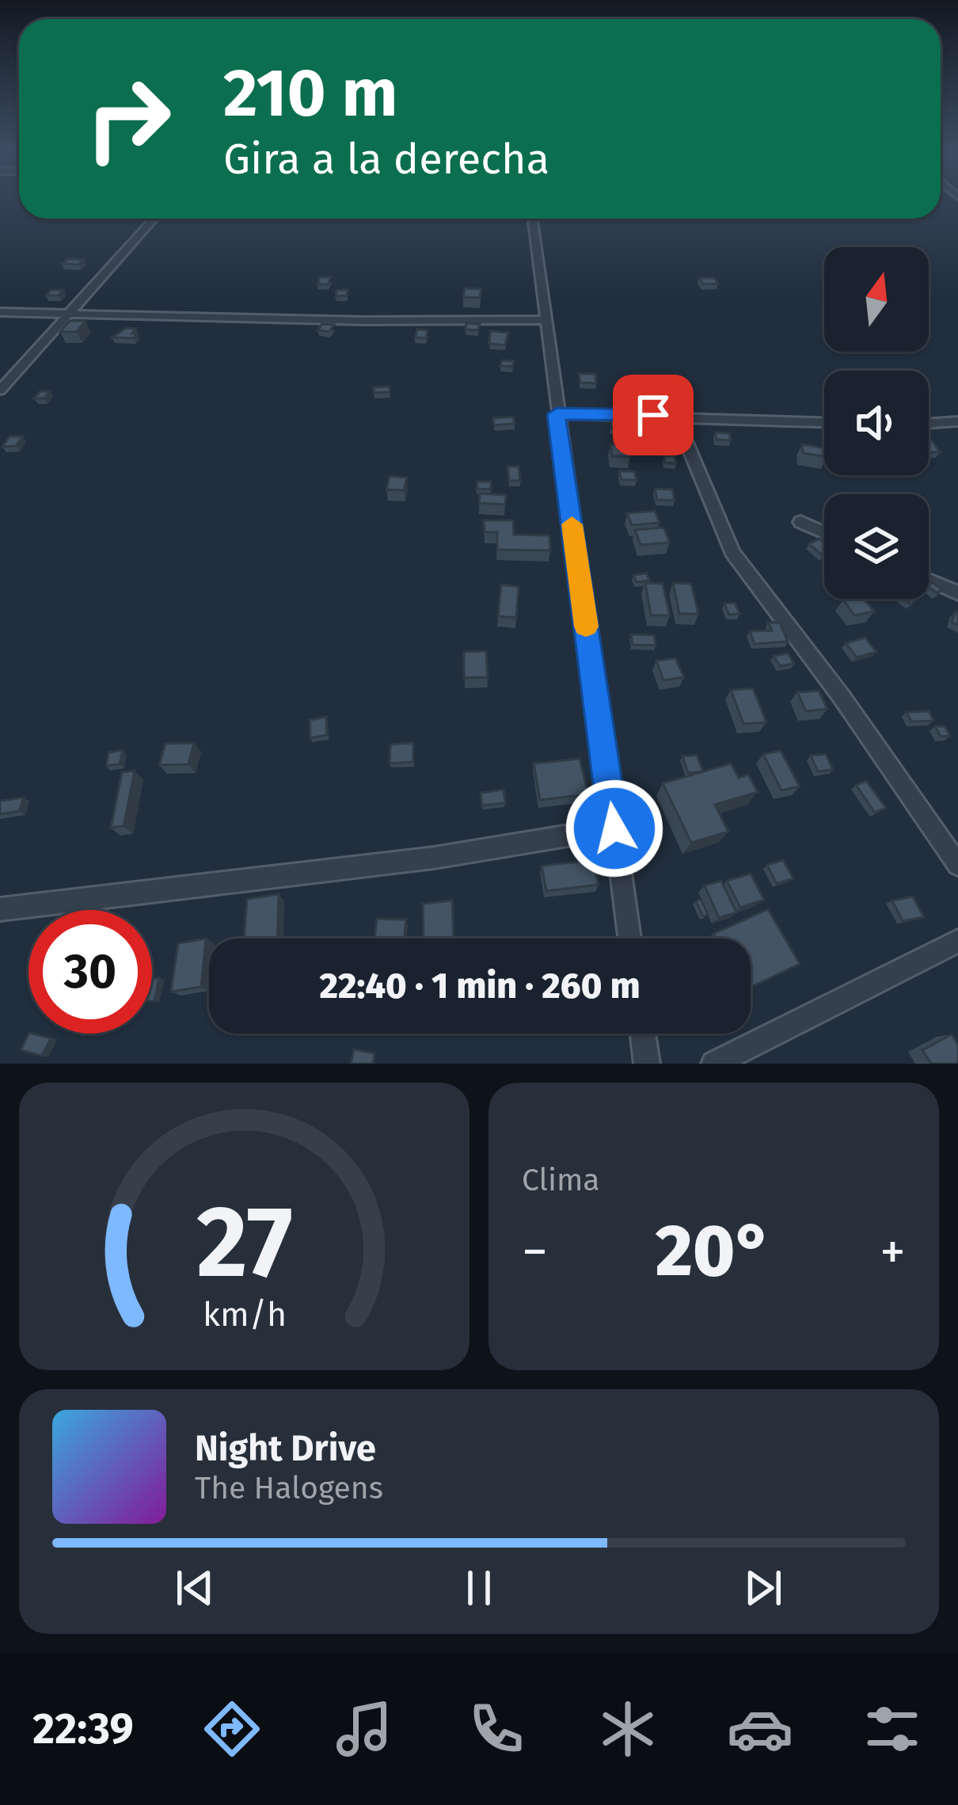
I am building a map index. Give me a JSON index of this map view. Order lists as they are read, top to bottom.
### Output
{
  "north": "top",
  "page": {
    "turn": ["210 m", "Gira a la derecha"],
    "limit": "30",
    "trip": "22:40 · 1 min · 260 m",
    "tile": "Clima",
    "heat": ["−", "20°", "+"],
    "song": ["Night Drive", "The Halogens"],
    "tabs": "22:39",
    "gauge": ["27", "km/h"]
  }
}
